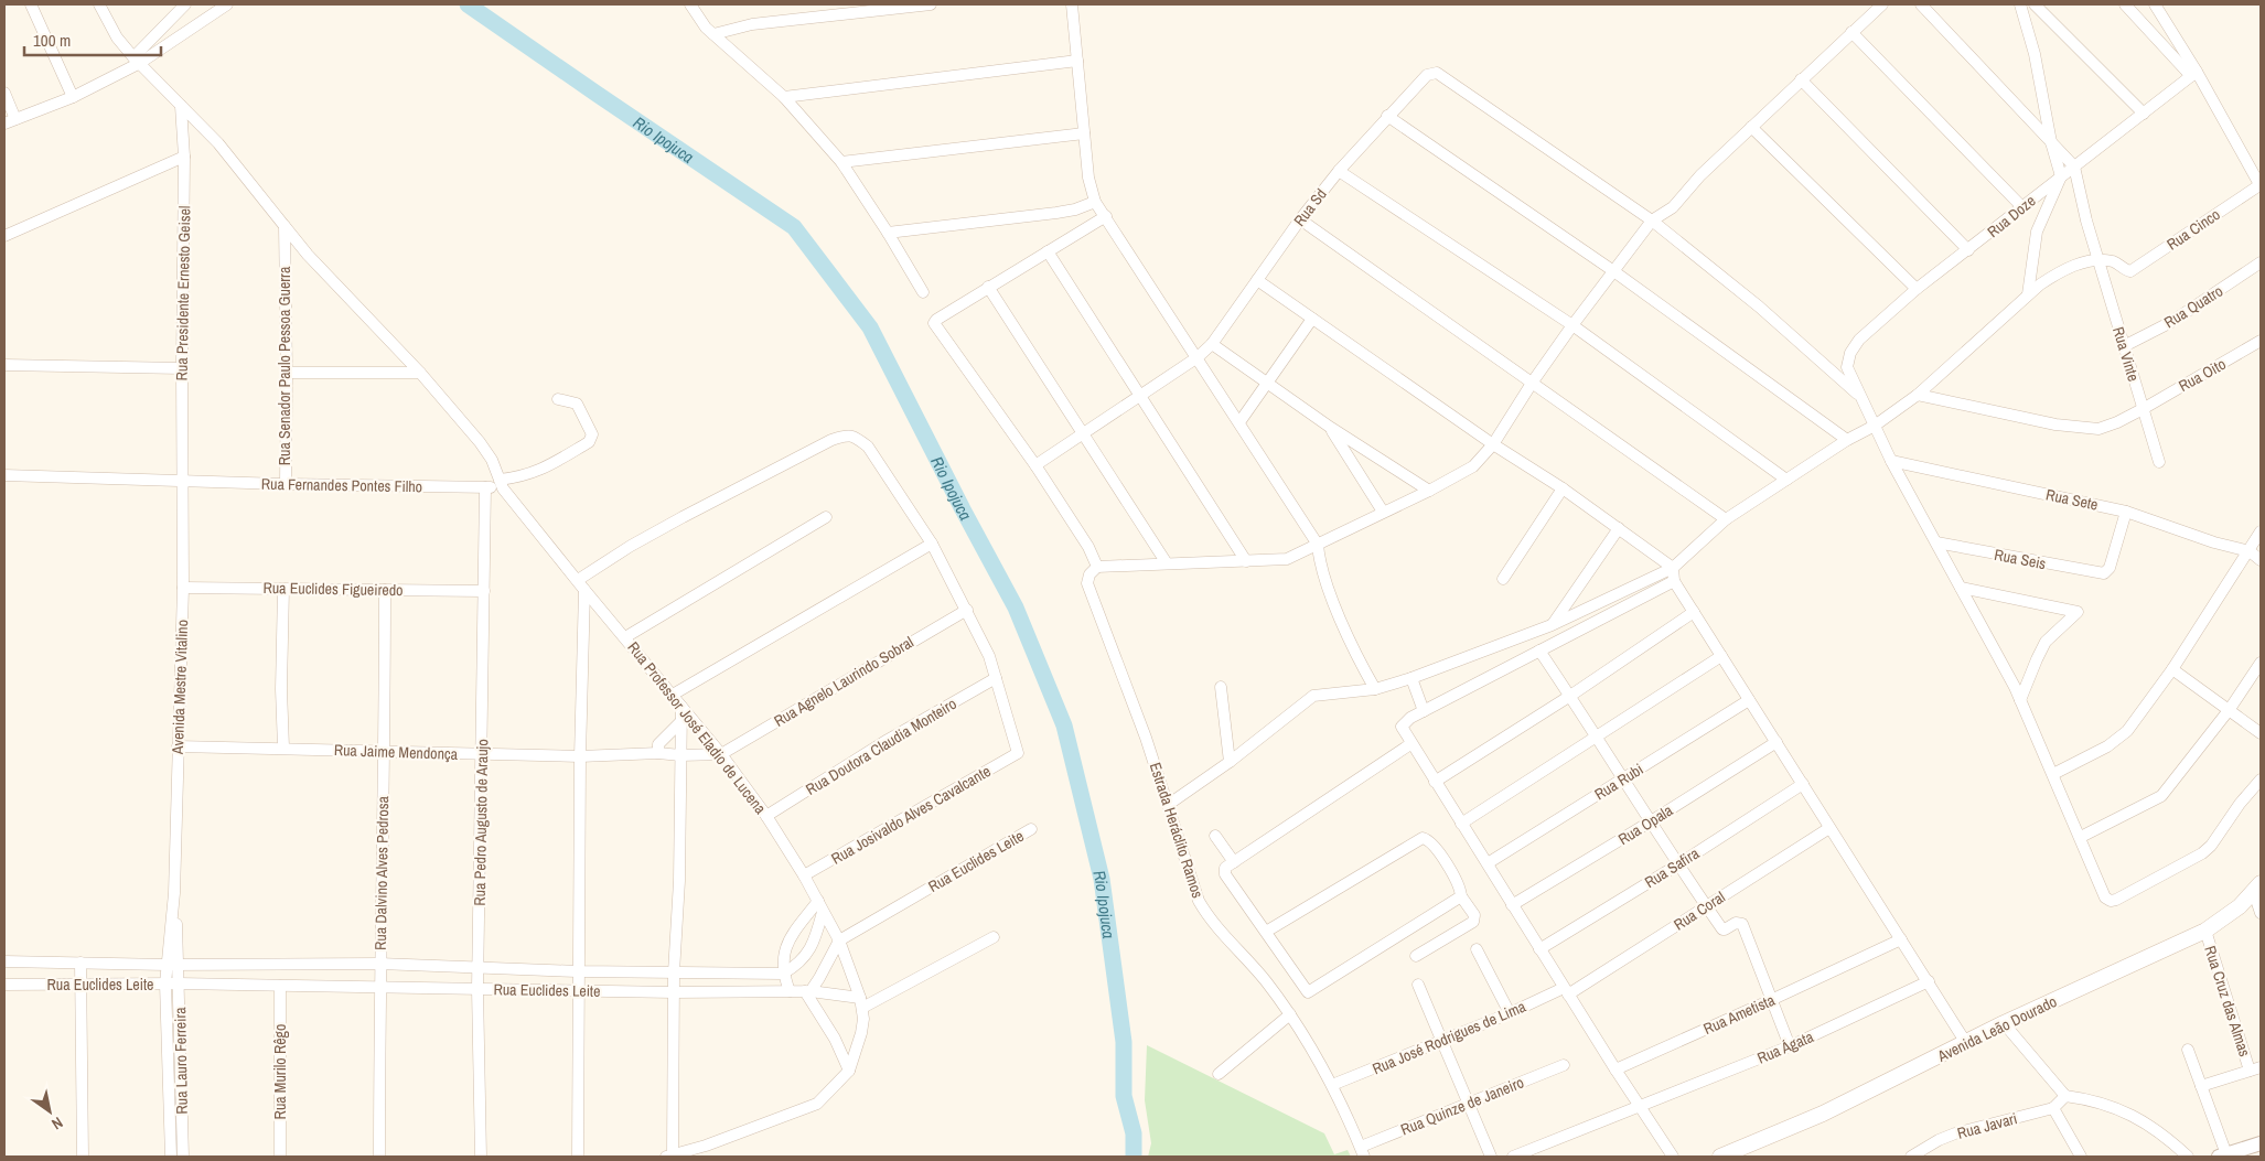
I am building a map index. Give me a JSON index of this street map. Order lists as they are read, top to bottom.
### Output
{
  "streets": {
    "main road": ["Avenida Leão Dourado"],
    "street": [
      "Rua Sd",
      "Rua Doze",
      "Rua Cinco",
      "Rua Presidente Ernesto Geisel",
      "Rua Quatro",
      "Rua Vinte",
      "Rua Senador Paulo Pessoa Guerra",
      "Rua Oito",
      "Rua Fernandes Pontes Filho",
      "Rua Sete",
      "Rua Seis",
      "Rua Euclides Figueiredo",
      "Rua Agnelo Laurindo Sobral",
      "Avenida Mestre Vitalino",
      "Rua Professor José Eladio de Lucena",
      "Rua Doutora Claudia Monteiro",
      "Rua Jaime Mendonça",
      "Rua Rubi",
      "Rua Josivaldo Alves Cavalcante",
      "Rua Pedro Augusto de Araujo",
      "Rua Opala",
      "Estrada Heráclito Ramos",
      "Rua Euclides Leite",
      "Rua Safira",
      "Rua Dalvino Alves Pedrosa",
      "Rua Coral",
      "Rua Cruz das Almas",
      "Rua Ametista",
      "Rua José Rodrigues de Lima",
      "Rua Ágata",
      "Rua Lauro Ferreira",
      "Rua Murilo Rêgo",
      "Rua Quinze de Janeiro",
      "Rua Javari"
    ]
  },
  "crossings": [
    ["Rua Doze", "Rua Vinte"],
    ["Rua Cinco", "Rua Vinte"],
    ["Rua Presidente Ernesto Geisel", "Rua Fernandes Pontes Filho"],
    ["Rua Presidente Ernesto Geisel", "Avenida Mestre Vitalino"],
    ["Rua Presidente Ernesto Geisel", "Rua Professor José Eladio de Lucena"],
    ["Rua Quatro", "Rua Vinte"],
    ["Rua Vinte", "Rua Oito"],
    ["Rua Senador Paulo Pessoa Guerra", "Rua Fernandes Pontes Filho"],
    ["Rua Senador Paulo Pessoa Guerra", "Rua Professor José Eladio de Lucena"],
    ["Rua Fernandes Pontes Filho", "Avenida Mestre Vitalino"],
    ["Rua Fernandes Pontes Filho", "Rua Professor José Eladio de Lucena"],
    ["Rua Fernandes Pontes Filho", "Rua Pedro Augusto de Araujo"],
    ["Rua Sete", "Rua Seis"],
    ["Rua Euclides Figueiredo", "Avenida Mestre Vitalino"],
    ["Rua Euclides Figueiredo", "Rua Pedro Augusto de Araujo"],
    ["Rua Euclides Figueiredo", "Rua Dalvino Alves Pedrosa"],
    ["Rua Agnelo Laurindo Sobral", "Rua Professor José Eladio de Lucena"],
    ["Rua Agnelo Laurindo Sobral", "Rua Jaime Mendonça"],
    ["Avenida Mestre Vitalino", "Rua Jaime Mendonça"],
    ["Avenida Mestre Vitalino", "Rua Euclides Leite"],
    ["Avenida Mestre Vitalino", "Rua Lauro Ferreira"],
    ["Rua Professor José Eladio de Lucena", "Rua Doutora Claudia Monteiro"],
    ["Rua Professor José Eladio de Lucena", "Rua Jaime Mendonça"],
    ["Rua Professor José Eladio de Lucena", "Rua Josivaldo Alves Cavalcante"],
    ["Rua Professor José Eladio de Lucena", "Rua Euclides Leite"],
    ["Rua Doutora Claudia Monteiro", "Rua Josivaldo Alves Cavalcante"],
    ["Rua Jaime Mendonça", "Rua Pedro Augusto de Araujo"],
    ["Rua Jaime Mendonça", "Rua Dalvino Alves Pedrosa"],
    ["Rua Pedro Augusto de Araujo", "Rua Euclides Leite"],
    ["Estrada Heráclito Ramos", "Rua José Rodrigues de Lima"],
    ["Estrada Heráclito Ramos", "Rua Quinze de Janeiro"],
    ["Rua Euclides Leite", "Rua Dalvino Alves Pedrosa"],
    ["Rua Euclides Leite", "Rua Lauro Ferreira"],
    ["Rua Euclides Leite", "Rua Murilo Rêgo"],
    ["Rua Coral", "Rua José Rodrigues de Lima"],
    ["Rua Cruz das Almas", "Avenida Leão Dourado"]
  ],
  "water": ["Rio Ipojuca"],
  "scale_bar": "100 m",
  "north": "bottom right"
}
